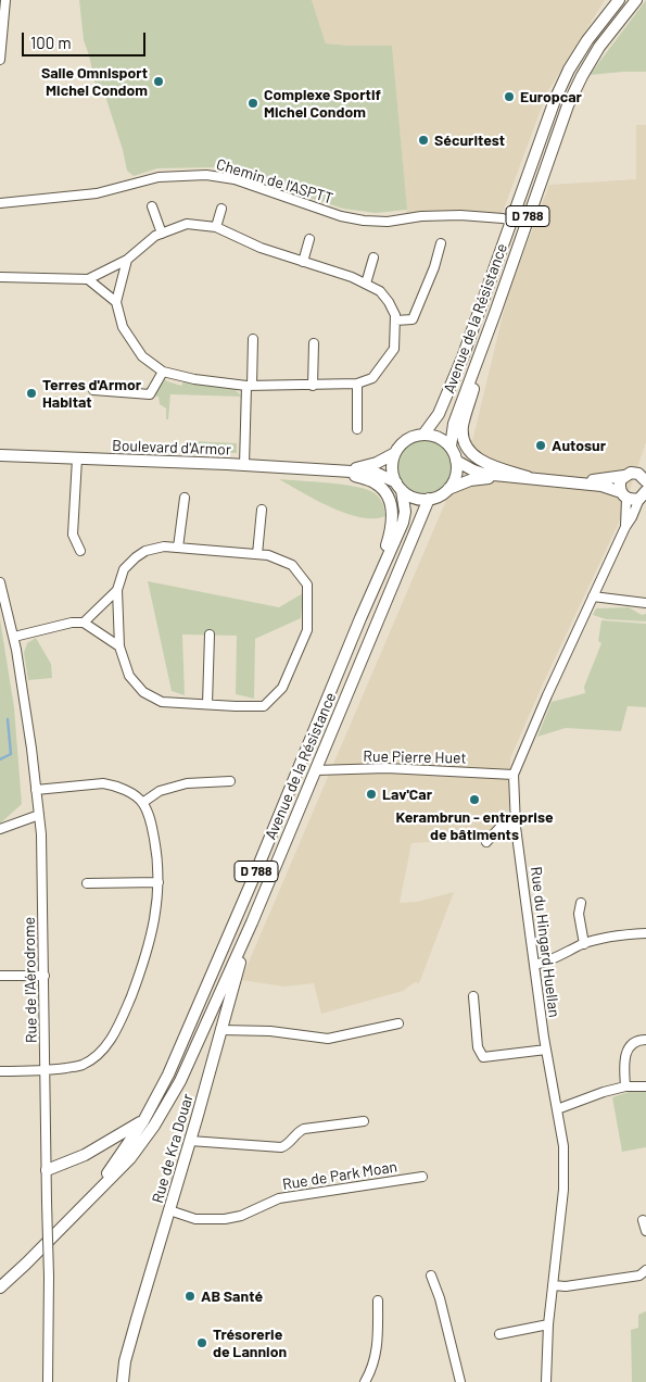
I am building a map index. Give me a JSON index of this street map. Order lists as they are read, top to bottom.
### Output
{
  "streets": {
    "main road": [
      "D 788",
      "Avenue de la Résistance",
      "Boulevard d'Armor",
      "Rue de Kra Douar"
    ],
    "street": [
      "Chemin de l'ASPTT",
      "Rue Pierre Huet",
      "Rue du Hingard Huellan",
      "Rue de l'Aérodrome",
      "Rue de Park Moan"
    ]
  },
  "crossings": [
    ["Chemin de l'ASPTT", "Avenue de la Résistance"],
    ["Avenue de la Résistance", "Boulevard d'Armor"],
    ["Avenue de la Résistance", "Rue Pierre Huet"],
    ["Avenue de la Résistance", "Rue de Kra Douar"],
    ["Rue Pierre Huet", "Rue du Hingard Huellan"],
    ["Rue de Kra Douar", "Rue de Park Moan"]
  ],
  "places": [
    "Salle Omnisport Michel Condom",
    "Europcar",
    "Complexe Sportif Michel Condom",
    "Sécuritest",
    "Terres d'Armor Habitat",
    "Autosur",
    "Lav'Car",
    "Kerambrun - entreprise de bâtiments",
    "AB Santé",
    "Trésorerie de Lannion"
  ],
  "scale_bar": "100 m"
}
